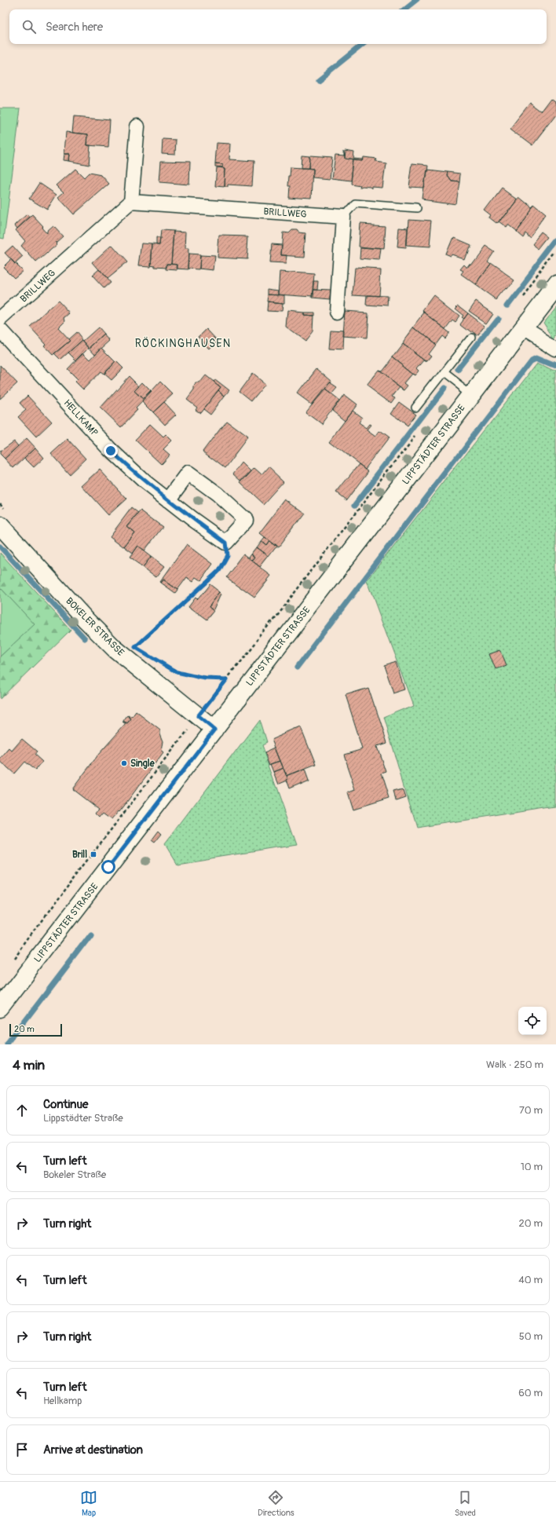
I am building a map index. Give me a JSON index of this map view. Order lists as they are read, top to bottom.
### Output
{
  "streets": {
    "street": [
      "BRILLWEG",
      "HELLKAMP",
      "LIPPSTÄDTER STRASSE",
      "BOKELER STRASSE"
    ]
  },
  "crossings": [
    ["LIPPSTÄDTER STRASSE", "BOKELER STRASSE"]
  ],
  "districts": ["RÖCKINGHAUSEN"],
  "places": {
    "other": ["Single"],
    "transit": ["Brill"]
  },
  "scale_bar": "20 m",
  "page": {
    "search": "Search here",
    "scale": "20 m",
    "heading": ["4 min", "Walk · 250 m"],
    "list": [
      ["Continue", "Lippstädter Straße", "70 m"],
      ["Turn left", "Bokeler Straße", "10 m"],
      ["Turn right", "20 m"],
      ["Turn left", "40 m"],
      ["Turn right", "50 m"],
      ["Turn left", "Hellkamp", "60 m"],
      "Arrive at destination"
    ],
    "nav": ["Map", "Directions", "Saved"]
  }
}
